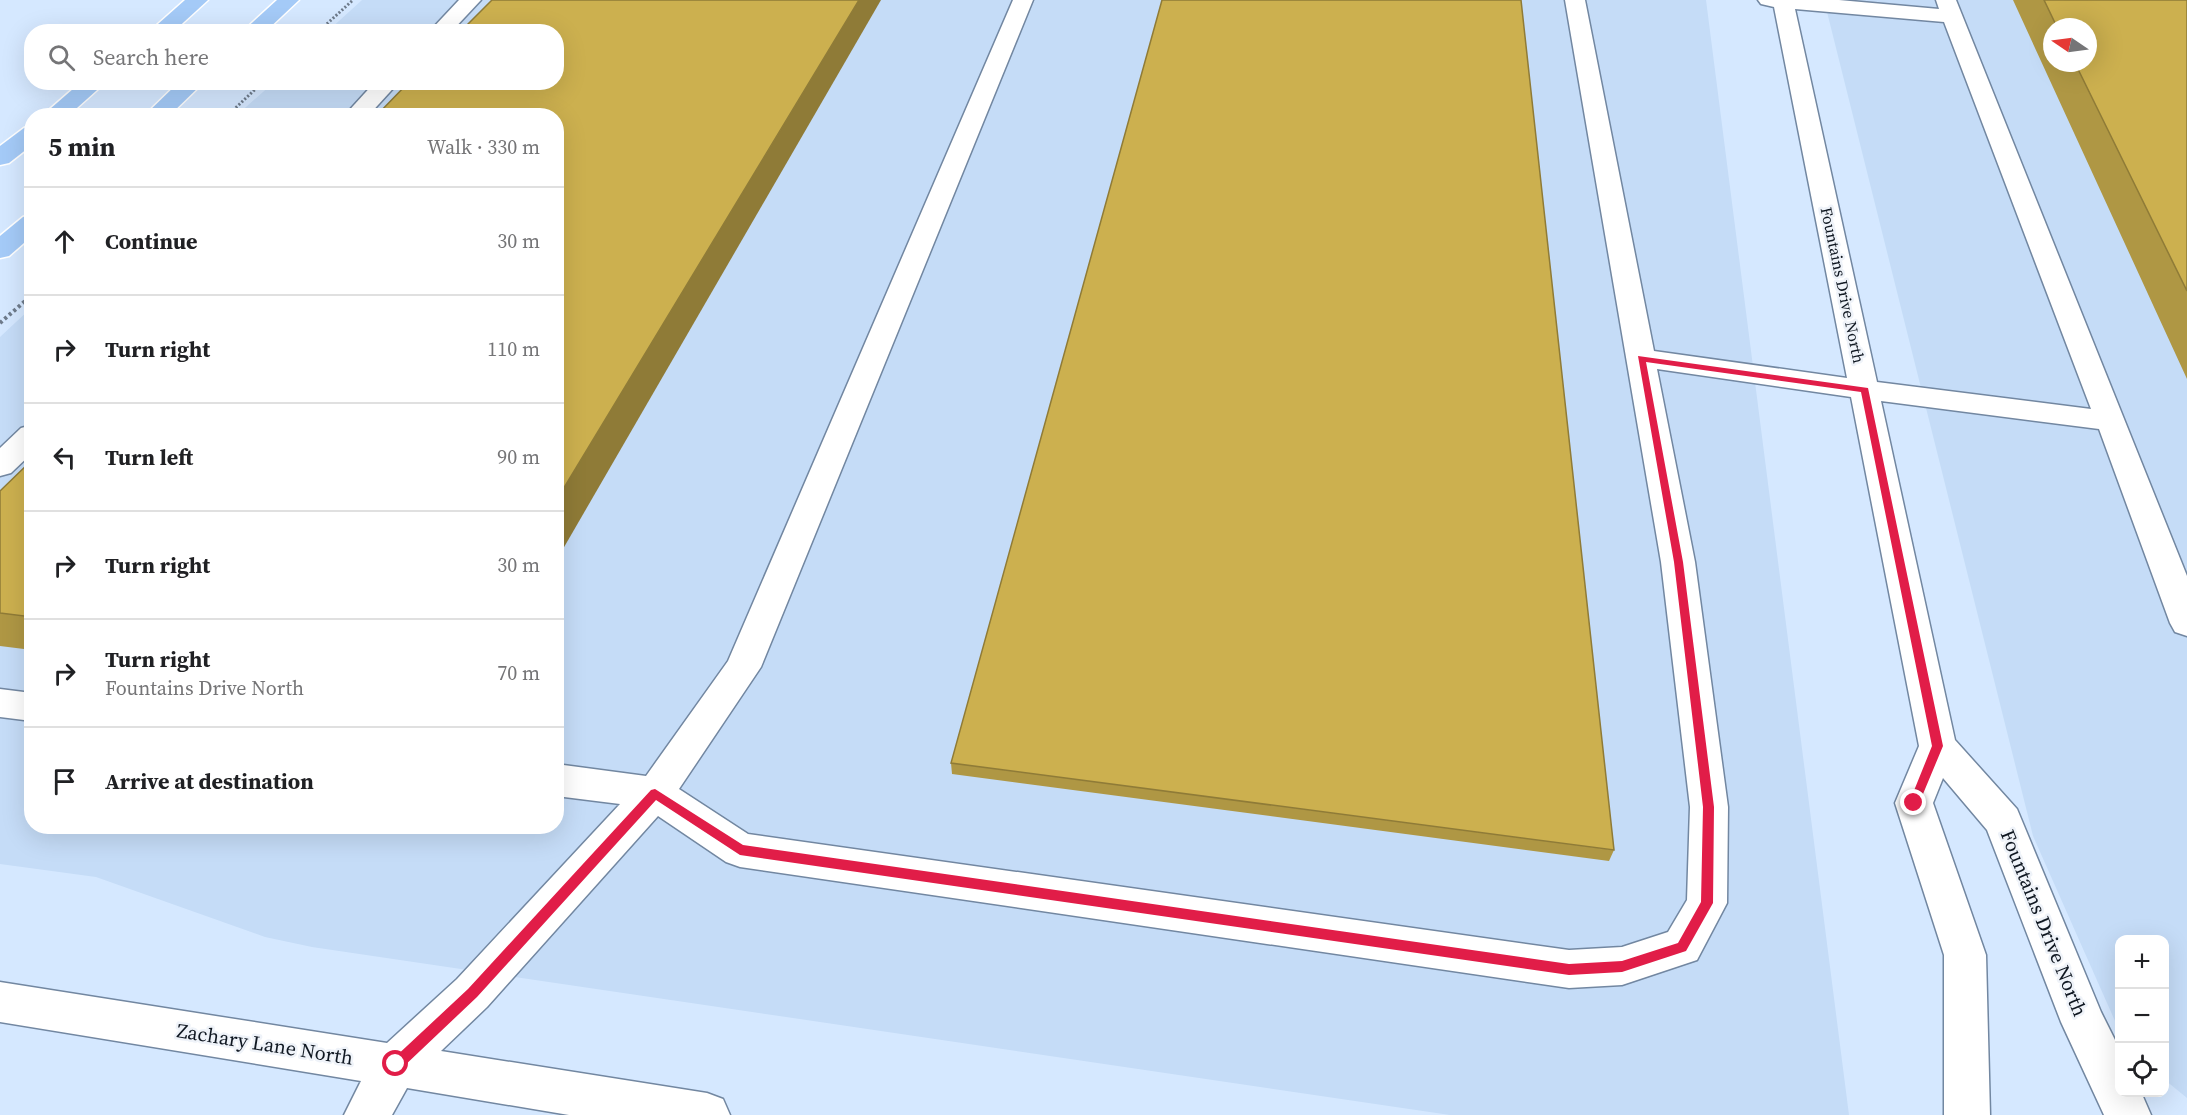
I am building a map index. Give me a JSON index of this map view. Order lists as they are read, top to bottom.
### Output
{
  "streets": {
    "street": ["Fountains Drive North", "Zachary Lane North"]
  },
  "north": "left",
  "page": {
    "search": "Search here",
    "heading": ["5 min", "Walk · 330 m"],
    "list": [
      ["Continue", "30 m"],
      ["Turn right", "110 m"],
      ["Turn left", "90 m"],
      ["Turn right", "30 m"],
      ["Turn right", "Fountains Drive North", "70 m"],
      "Arrive at destination"
    ],
    "map_buttons": ["+", "−"]
  }
}
